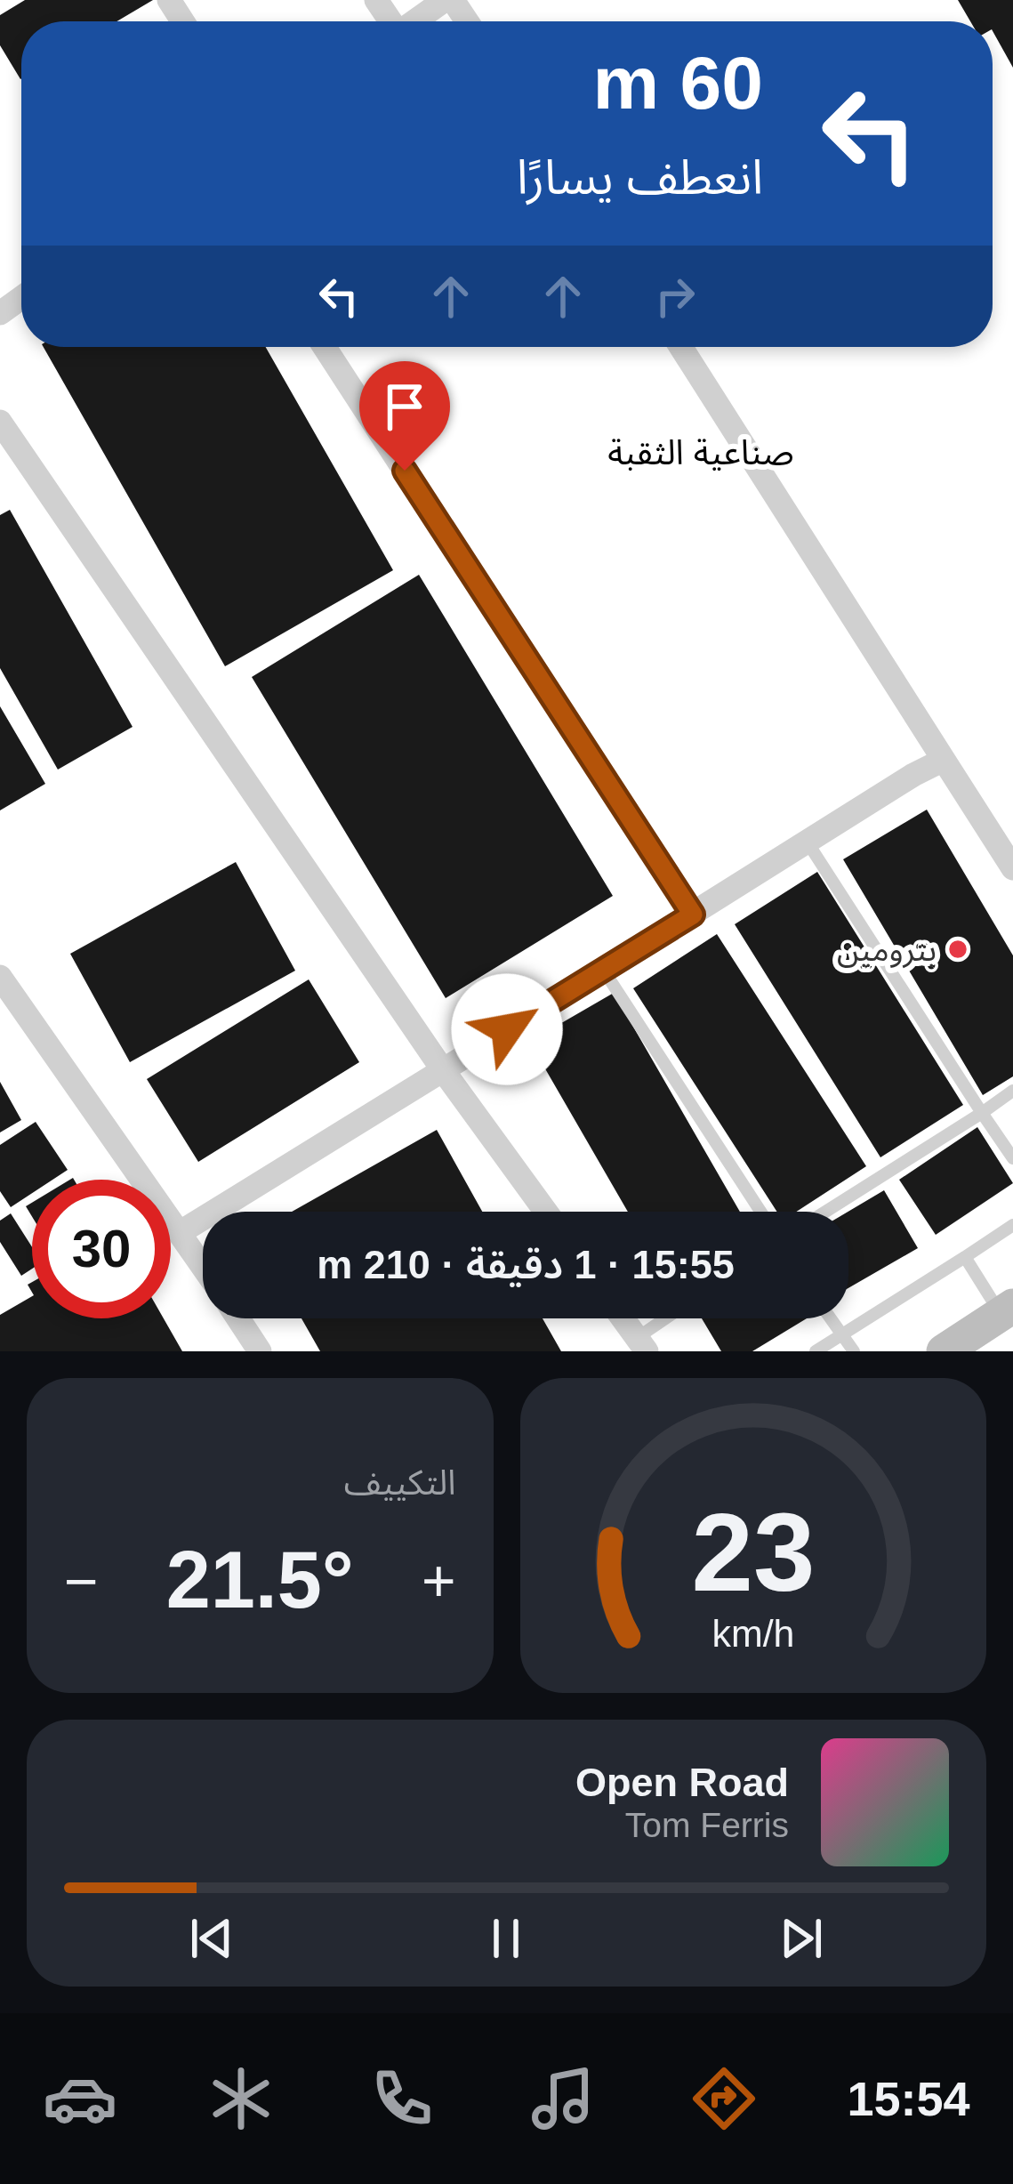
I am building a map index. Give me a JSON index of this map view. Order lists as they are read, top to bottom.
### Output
{
  "districts": ["صناعية الثقبة"],
  "places": ["بترومين"],
  "page": {
    "turn": ["60 m", "انعطف يسارًا"],
    "limit": "30",
    "trip": "15:55 · 1 دقيقة · 210 m",
    "tile": "التكييف",
    "heat": ["−", "21.5°", "+"],
    "song": ["Open Road", "Tom Ferris"],
    "tabs": "15:54",
    "gauge": ["23", "km/h"]
  }
}
